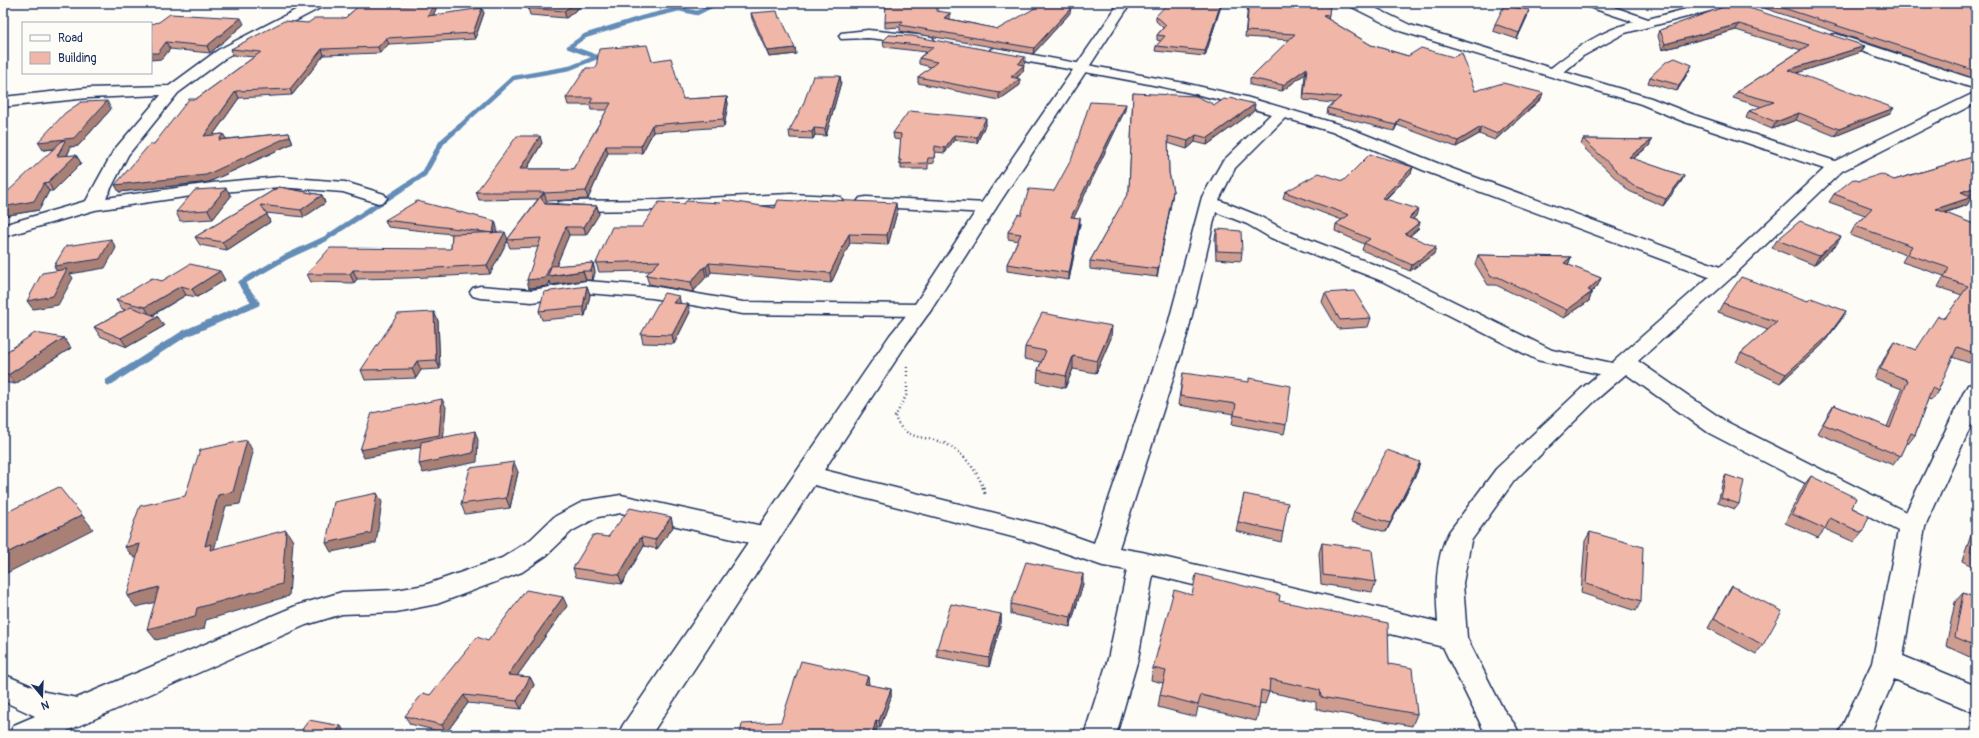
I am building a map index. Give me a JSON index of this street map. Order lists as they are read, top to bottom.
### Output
{
  "legend": ["Road", "Building"],
  "north": "bottom"
}
